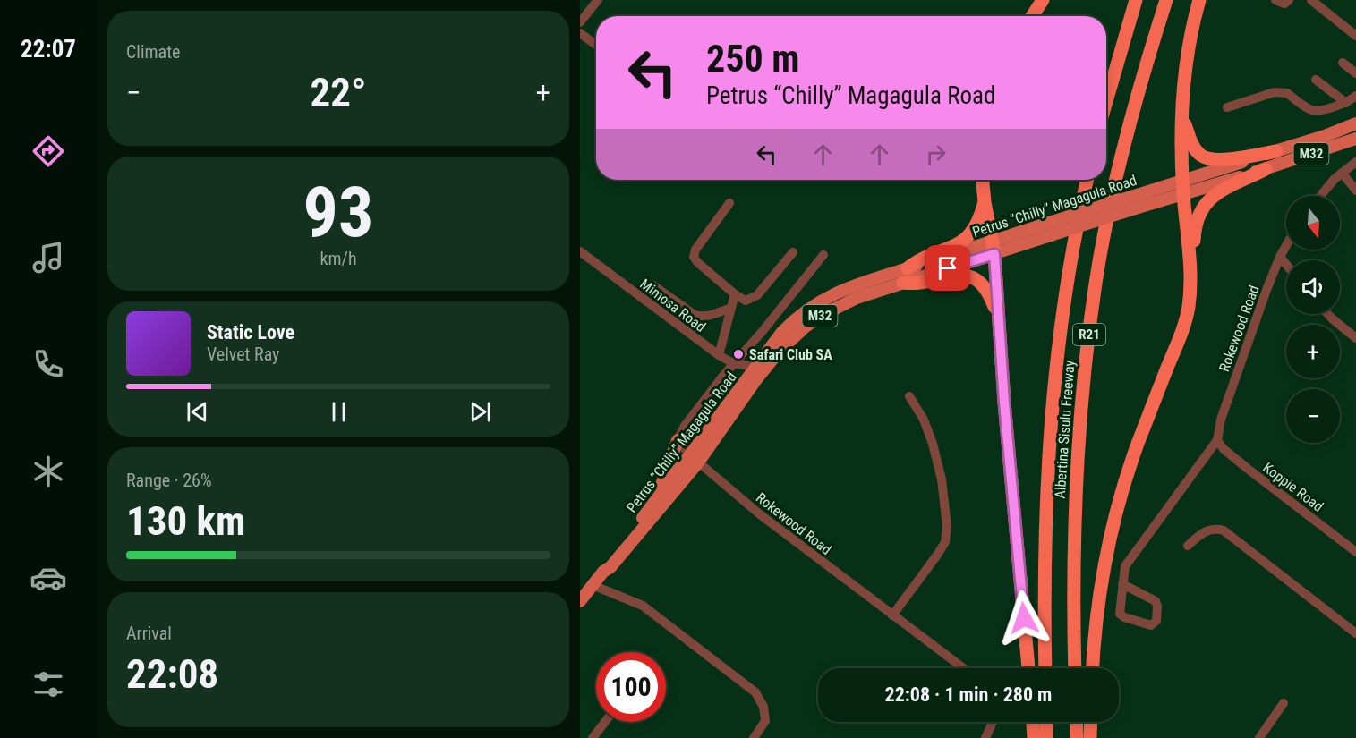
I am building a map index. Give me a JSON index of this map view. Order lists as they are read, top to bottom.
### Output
{
  "streets": {
    "highway": ["R21", "Albertina Sisulu Freeway"],
    "main road": ["M32", "Petrus “Chilly” Magagula Road"],
    "street": ["Mimosa Road", "Rokewood Road", "Koppie Road"]
  },
  "crossings": [
    ["Petrus “Chilly” Magagula Road", "Mimosa Road"],
    ["Petrus “Chilly” Magagula Road", "Rokewood Road"],
    ["Rokewood Road", "Koppie Road"]
  ],
  "places": ["Safari Club SA"],
  "north": "bottom",
  "page": {
    "tabs": "22:07",
    "tile": [
      "Climate",
      ["93", "km/h"],
      ["Range · 26%", "130 km"],
      ["Arrival", "22:08"]
    ],
    "turn": ["250 m", "Petrus “Chilly” Magagula Road"],
    "heat": ["−", "22°", "+"],
    "map_buttons": ["+", "−"],
    "song": ["Static Love", "Velvet Ray"],
    "limit": "100",
    "trip": "22:08 · 1 min · 280 m"
  }
}
